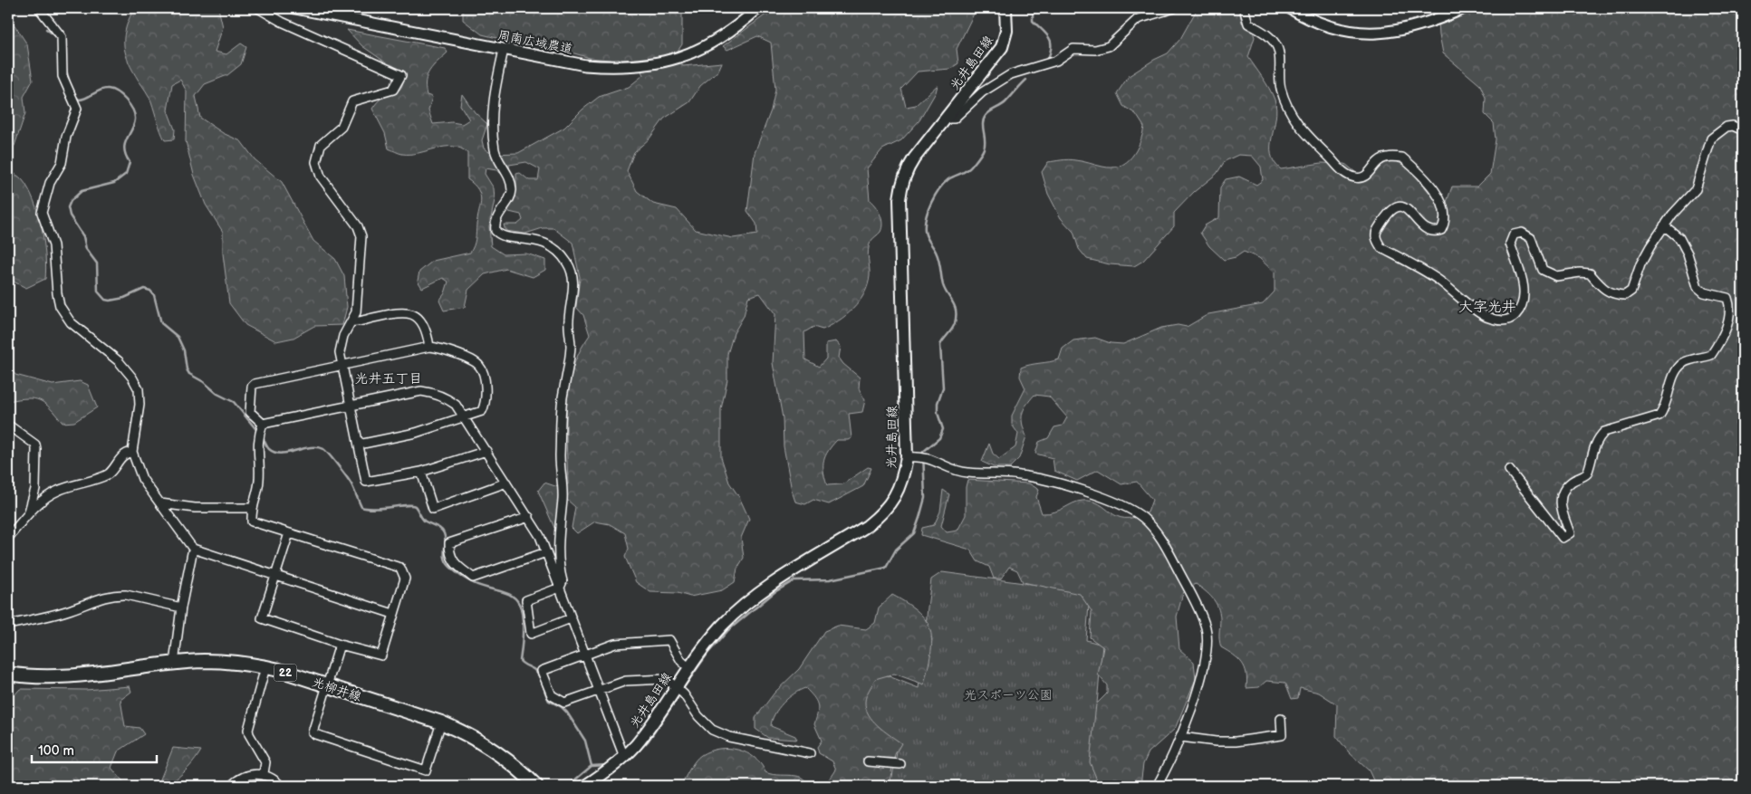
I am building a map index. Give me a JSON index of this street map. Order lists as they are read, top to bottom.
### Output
{
  "streets": {
    "main road": ["光井島田線", "22", "光柳井線"],
    "street": ["周南広域農道"]
  },
  "districts": ["大字光井", "光井五丁目"],
  "parks": ["光スポーツ公園"],
  "scale_bar": "100 m"
}
